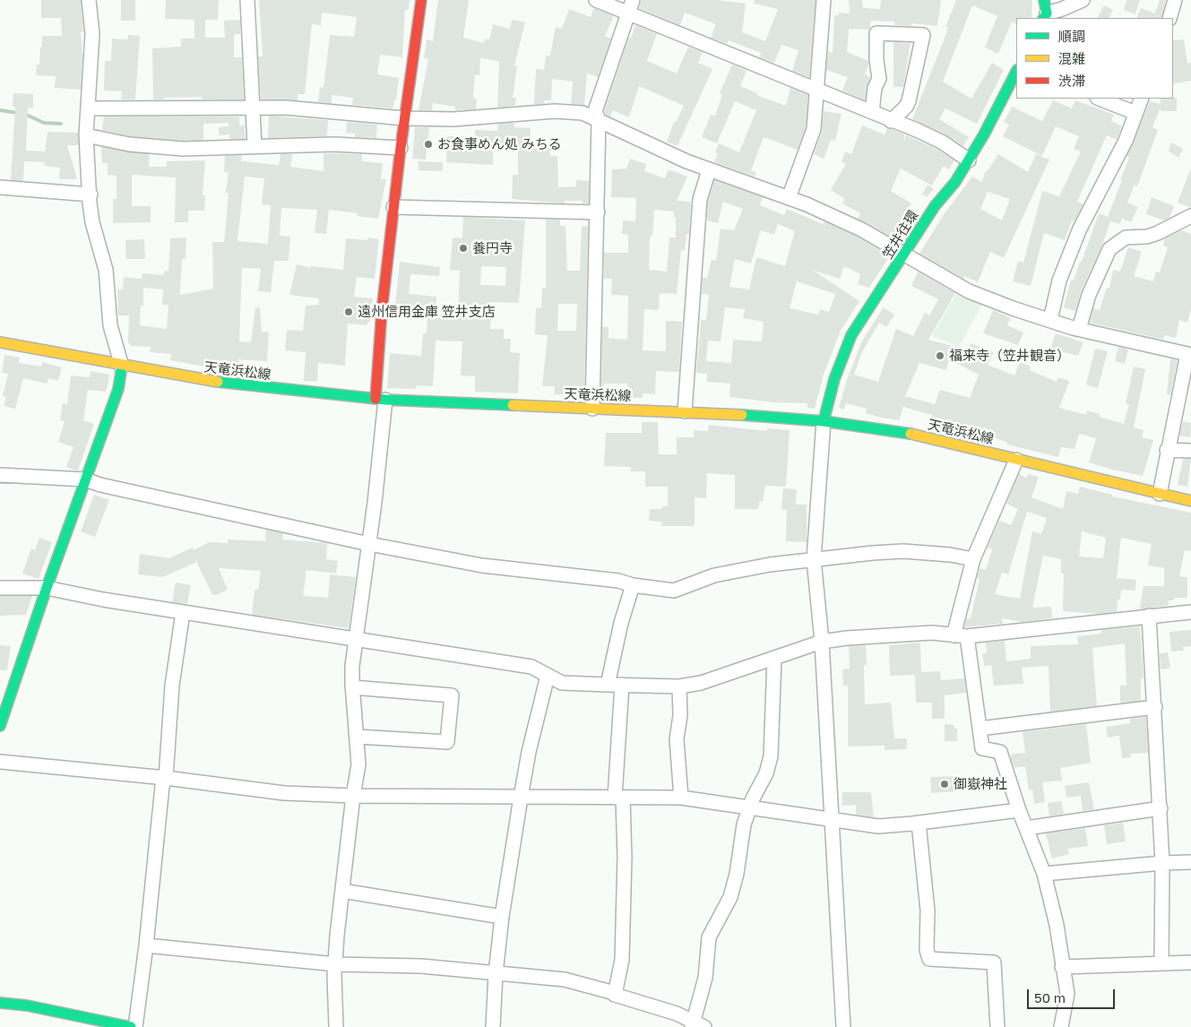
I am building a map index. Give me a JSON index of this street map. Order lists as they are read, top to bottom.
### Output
{
  "streets": {
    "main road": ["笠井往環", "天竜浜松線"]
  },
  "crossings": [
    ["笠井往環", "天竜浜松線"]
  ],
  "places": [
    "お食事めん処 みちる",
    "養円寺",
    "遠州信用金庫 笠井支店",
    "福来寺（笠井観音）",
    "御嶽神社"
  ],
  "legend": ["順調", "混雑", "渋滞"],
  "scale_bar": "50 m"
}
